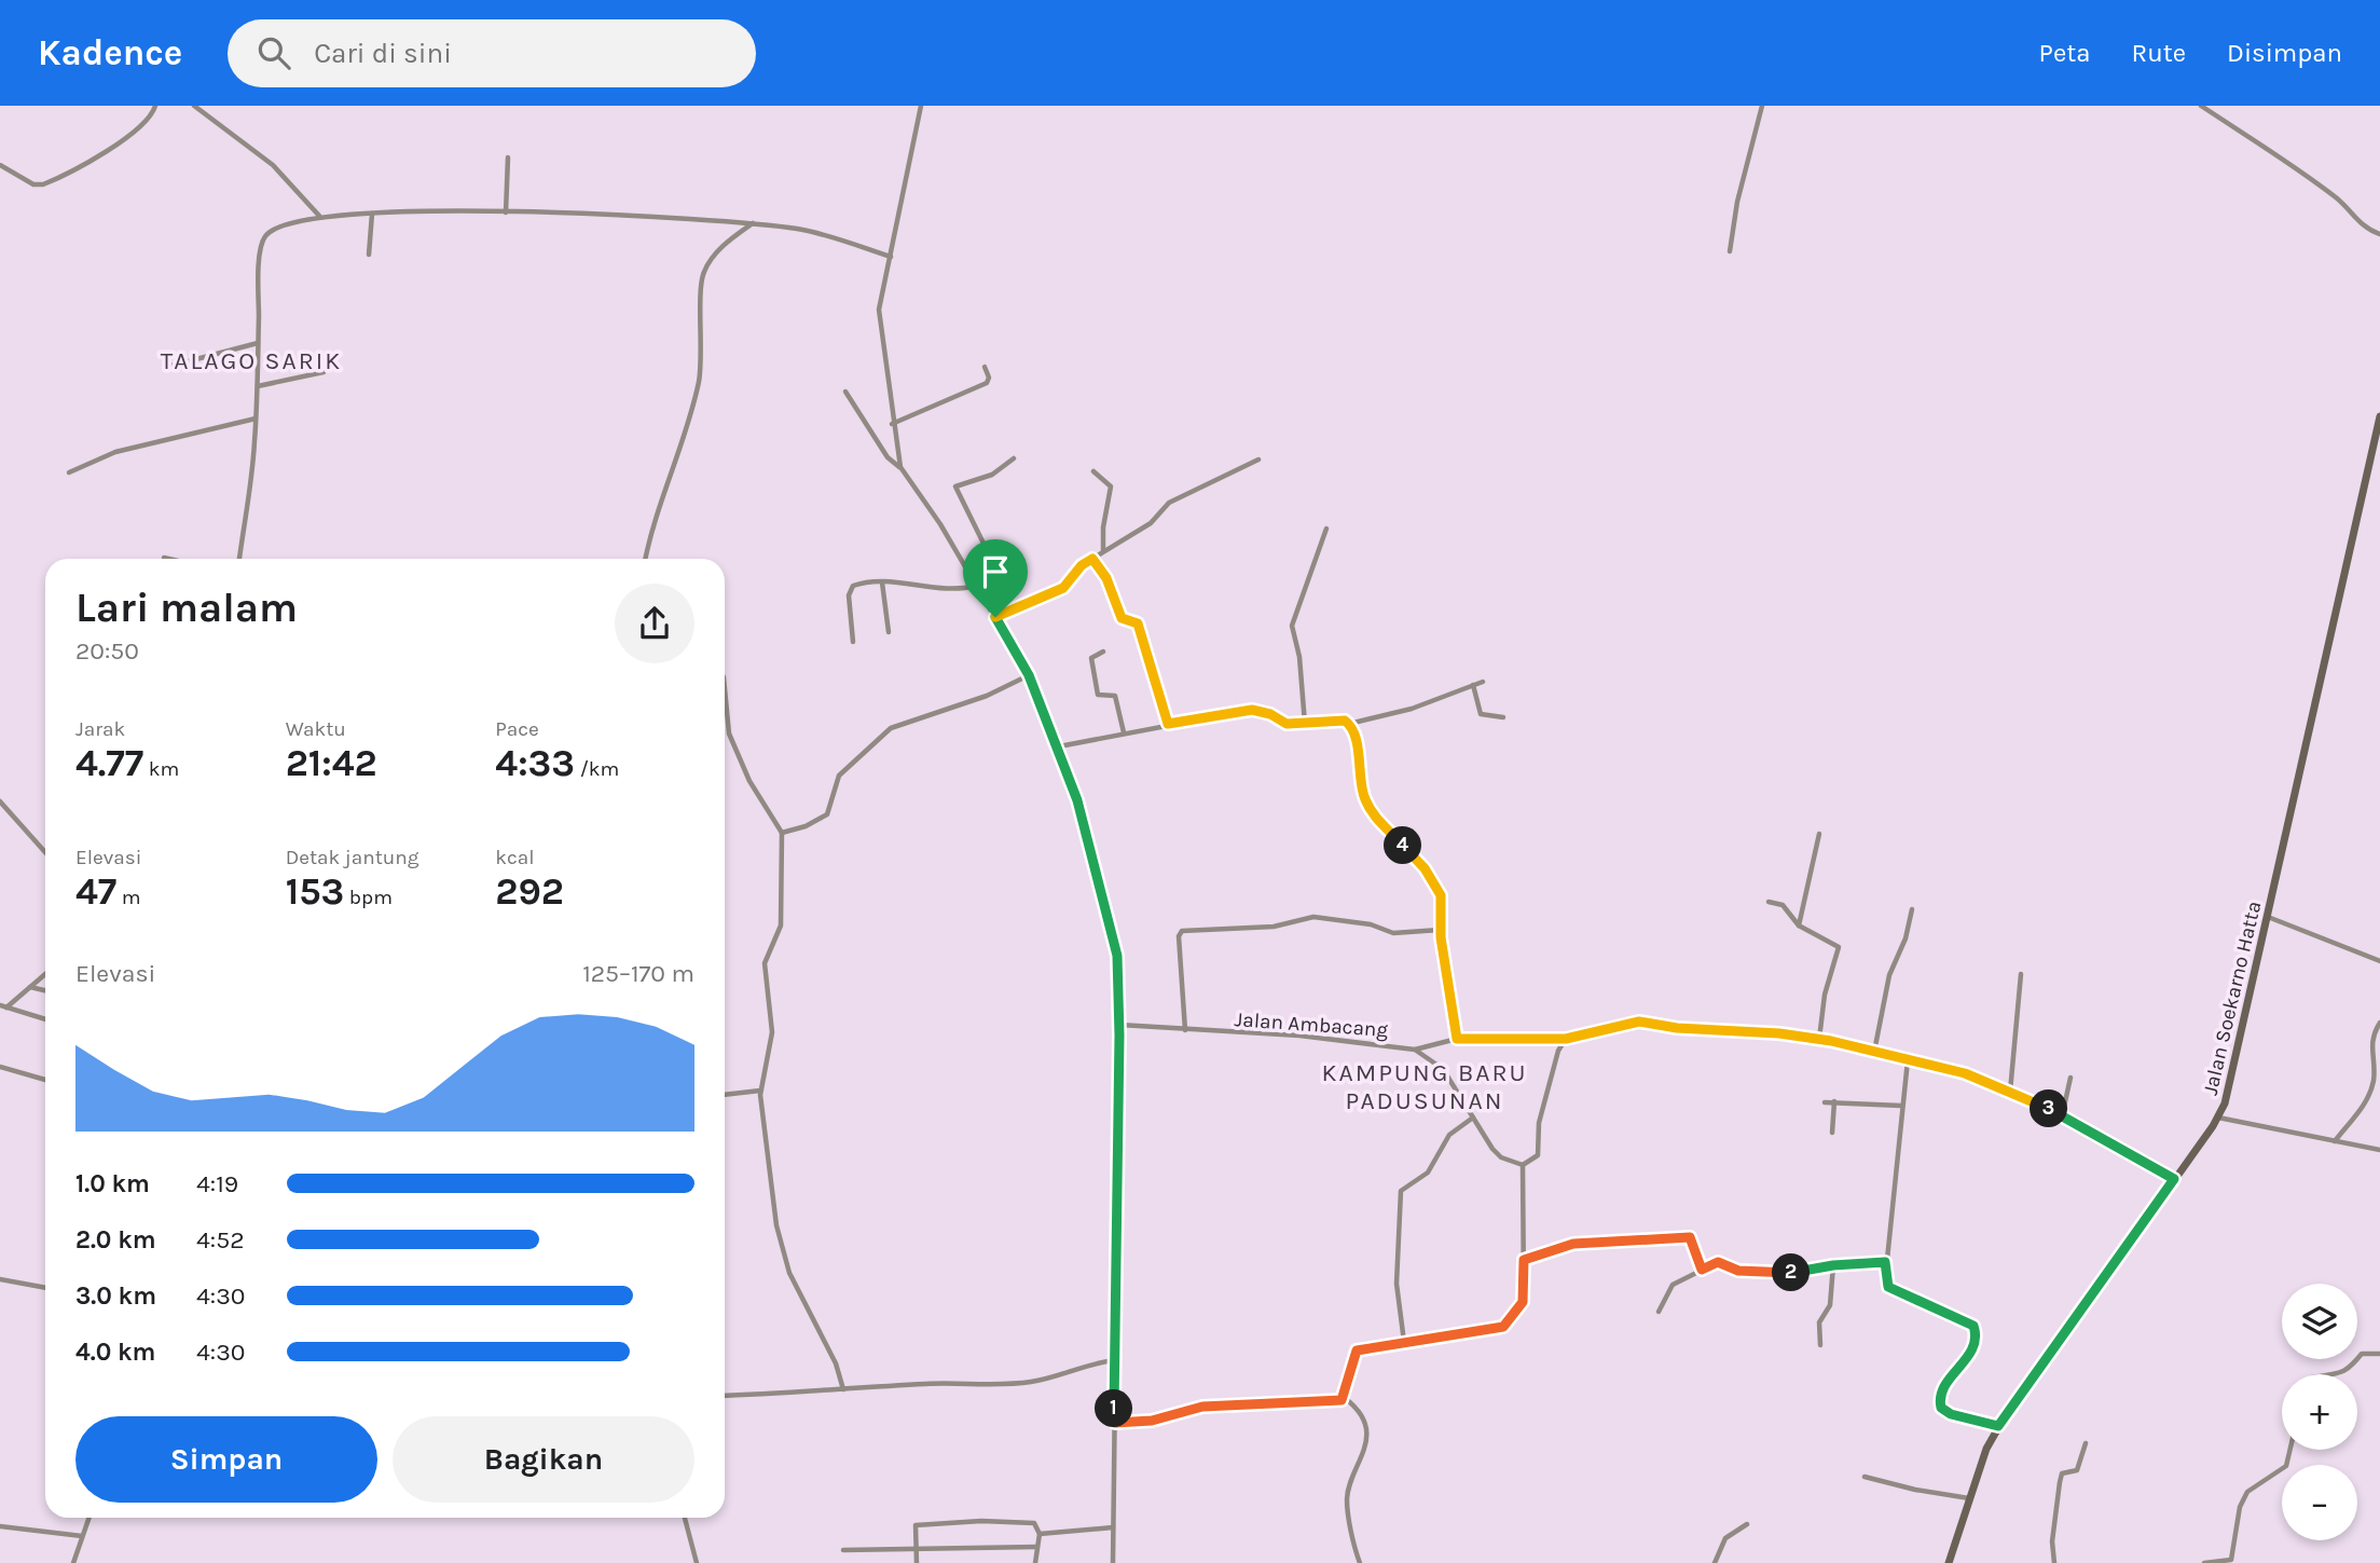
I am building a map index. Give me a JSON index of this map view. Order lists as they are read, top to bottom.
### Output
{
  "streets": {
    "street": ["Jalan Soekarno Hatta", "Jalan Ambacang"]
  },
  "districts": ["TALAGO SARIK", "KAMPUNG BARU PADUSUNAN"],
  "page": {
    "header": "Kadence",
    "search": "Cari di sini",
    "nav": ["Peta", "Rute", "Disimpan"],
    "heading": ["Lari malam", "20:50"],
    "stats": [
      ["Jarak", "4.77 km"],
      ["Waktu", "21:42"],
      ["Pace", "4:33 /km"],
      ["Elevasi", "47 m"],
      ["Detak jantung", "153 bpm"],
      ["kcal", "292"]
    ],
    "pins": [
      "4",
      "3",
      "2",
      "1"
    ],
    "chart": ["Elevasi", "125–170 m"],
    "list": [
      {
        "name": "1.0 km",
        "note": "4:19"
      },
      {
        "name": "2.0 km",
        "note": "4:52"
      },
      {
        "name": "3.0 km",
        "note": "4:30"
      },
      {
        "name": "4.0 km",
        "note": "4:30"
      }
    ],
    "map_buttons": ["+", "−"],
    "buttons": ["Simpan", "Bagikan"]
  }
}
